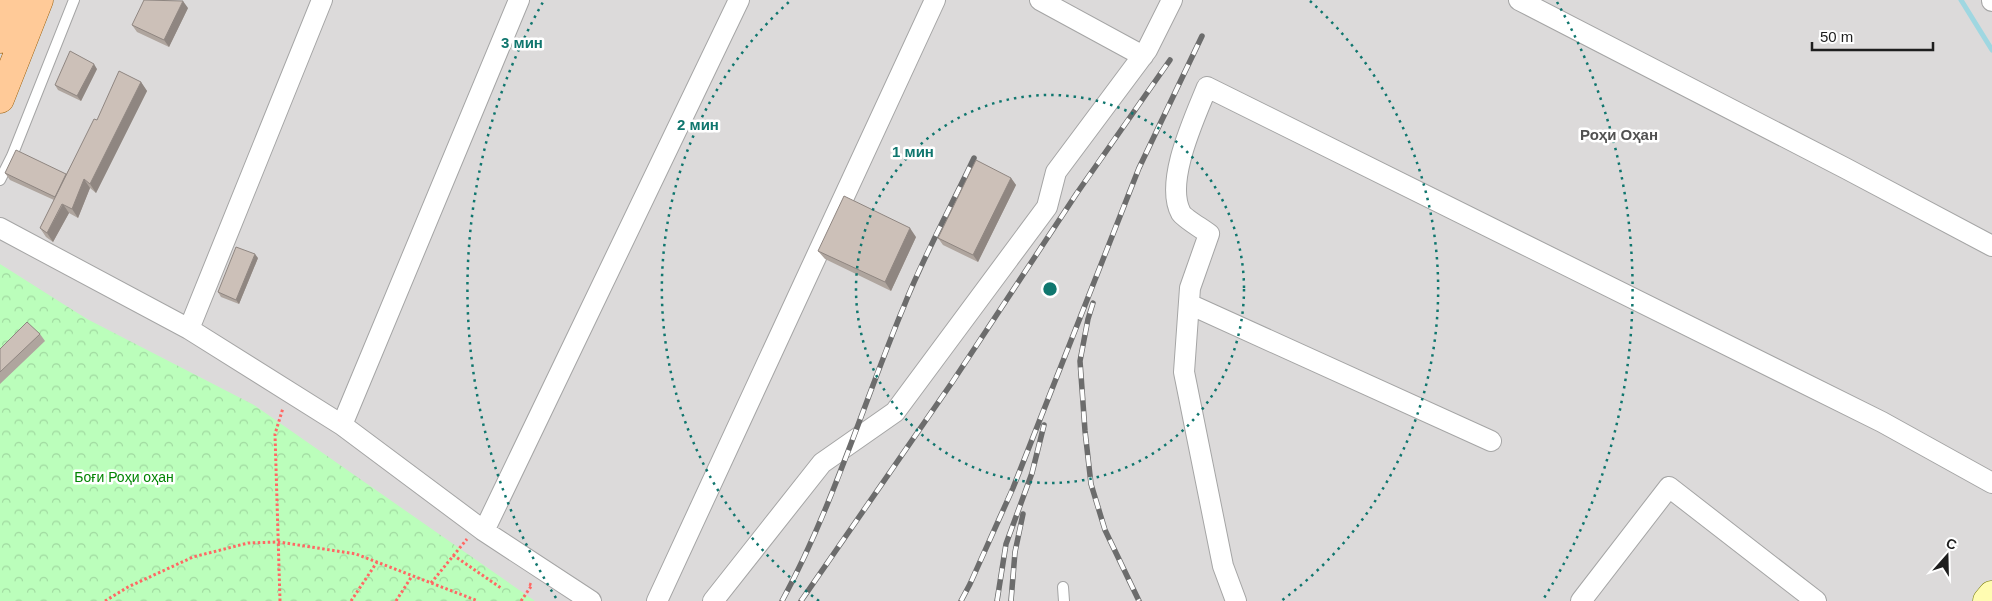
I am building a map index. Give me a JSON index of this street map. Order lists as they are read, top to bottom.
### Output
{
  "districts": ["Роҳи Оҳан"],
  "parks": ["Боғи Роҳи оҳан"],
  "scale_bar": "50 m",
  "north": "top",
  "rings": ["3 мин", "2 мин", "1 мин"]
}
